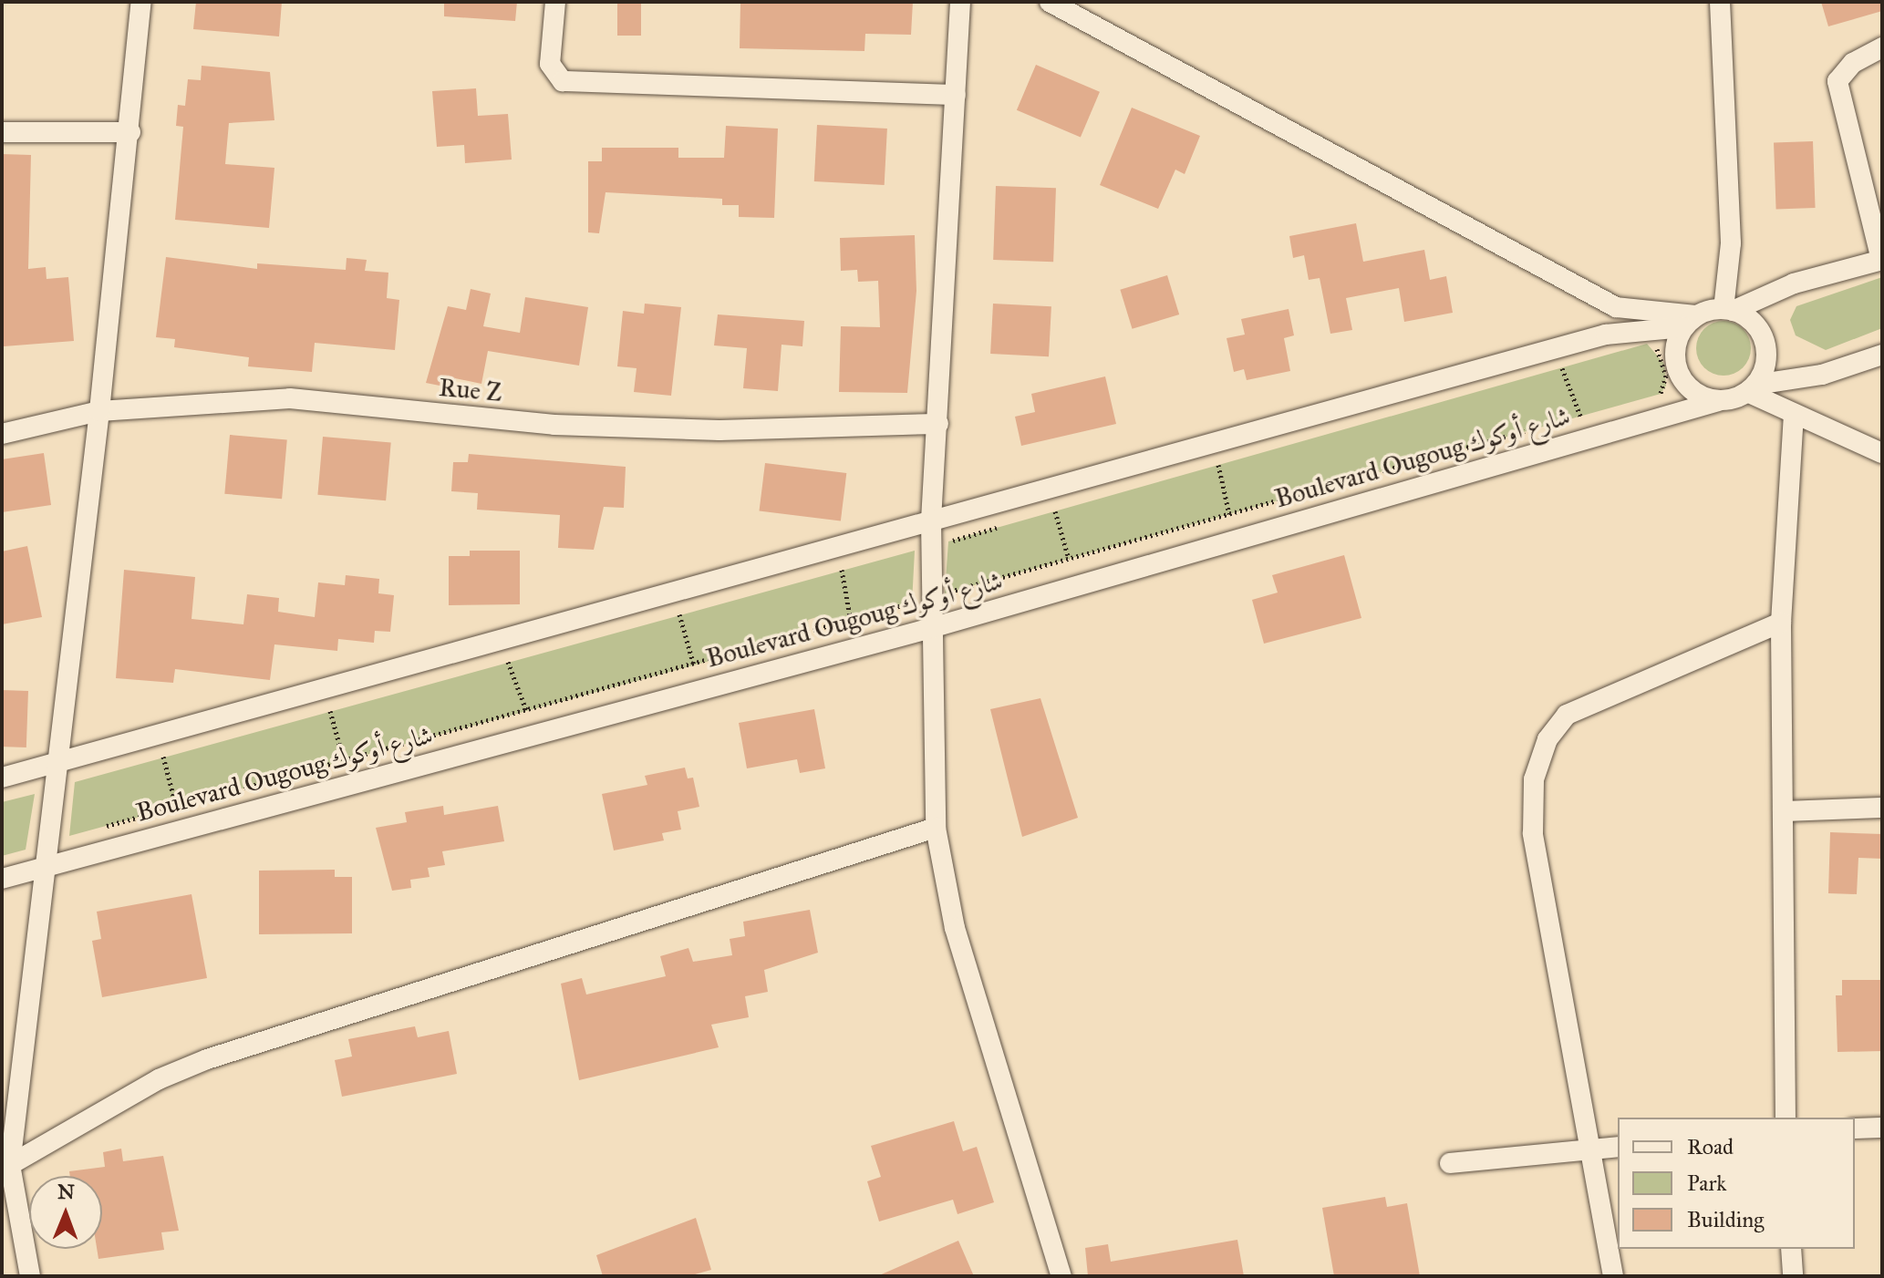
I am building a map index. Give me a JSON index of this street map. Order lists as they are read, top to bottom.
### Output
{
  "streets": {
    "street": ["Rue Z", "Boulevard Ougoug شارع أوكوك"]
  },
  "legend": ["Road", "Park", "Building"],
  "north": "top"
}
